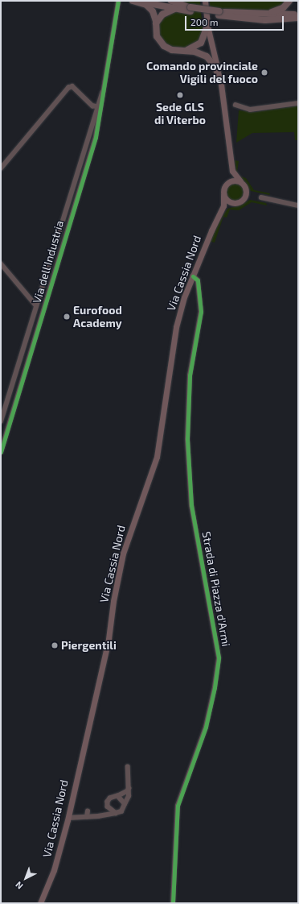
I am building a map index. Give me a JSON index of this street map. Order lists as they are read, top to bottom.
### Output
{
  "streets": {
    "main road": ["Via Cassia Nord"],
    "street": ["Via dell'Industria", "Strada di Piazza d'Armi"]
  },
  "crossings": [
    ["Via Cassia Nord", "Strada di Piazza d'Armi"]
  ],
  "places": [
    "Comando provinciale Vigili del fuoco",
    "Sede GLS di Viterbo",
    "Eurofood Academy",
    "Piergentili"
  ],
  "scale_bar": "200 m",
  "north": "bottom left"
}
